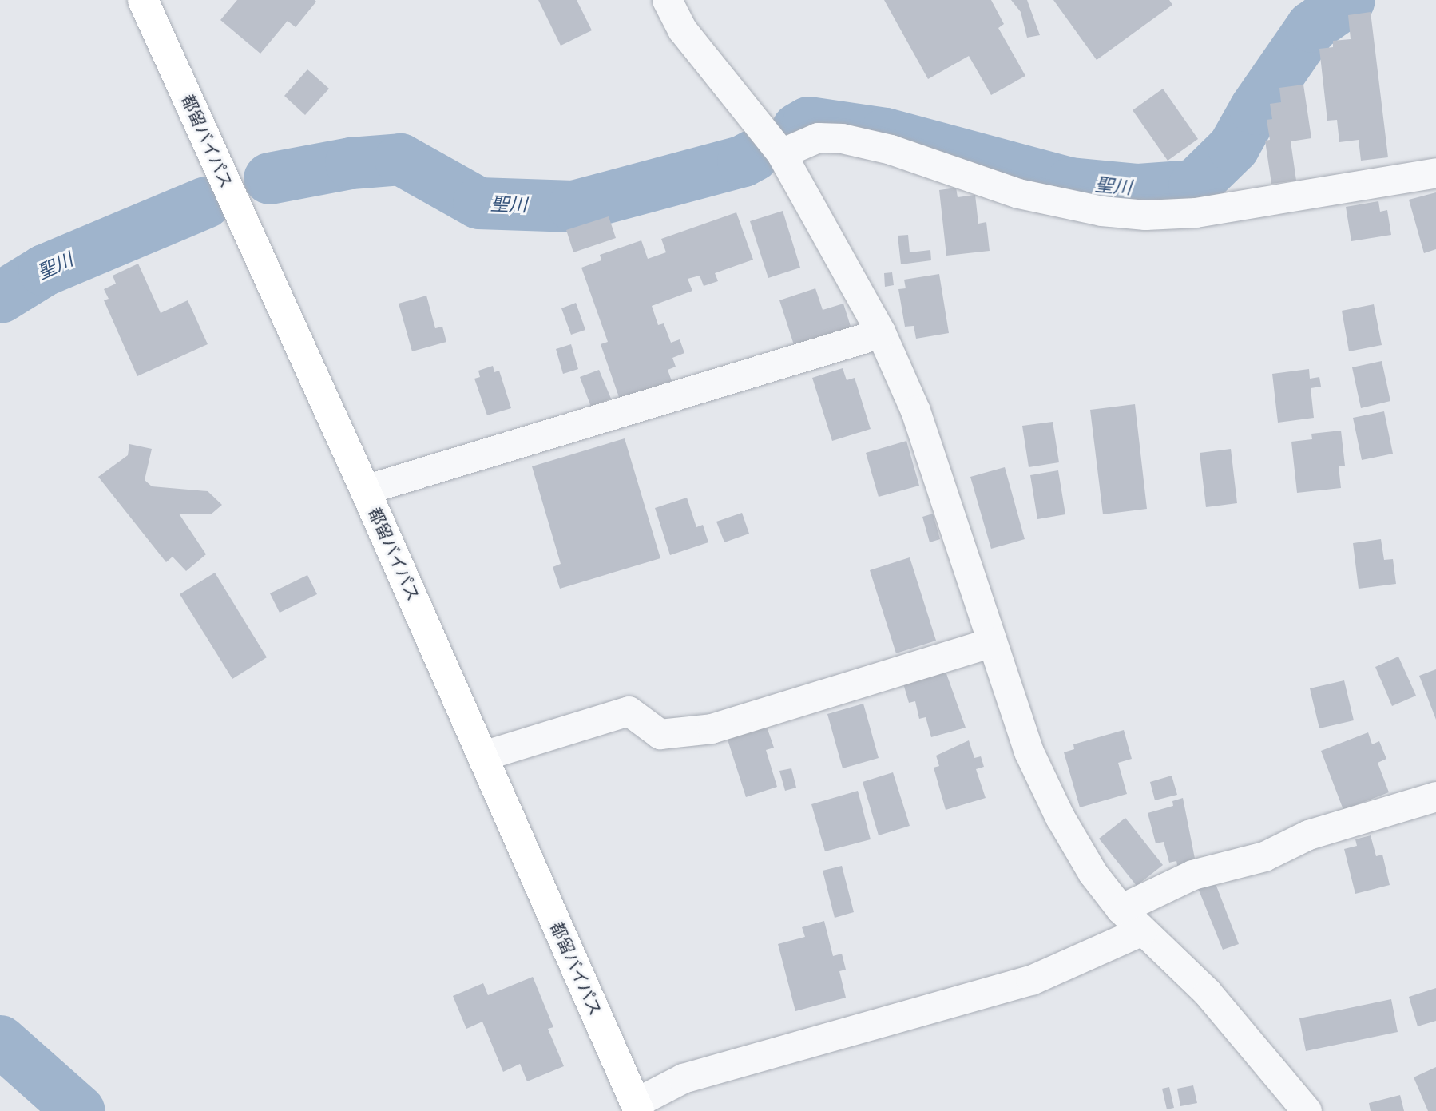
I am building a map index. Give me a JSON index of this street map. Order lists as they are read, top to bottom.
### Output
{
  "streets": {
    "highway": ["都留バイパス"]
  },
  "water": ["聖川"]
}
